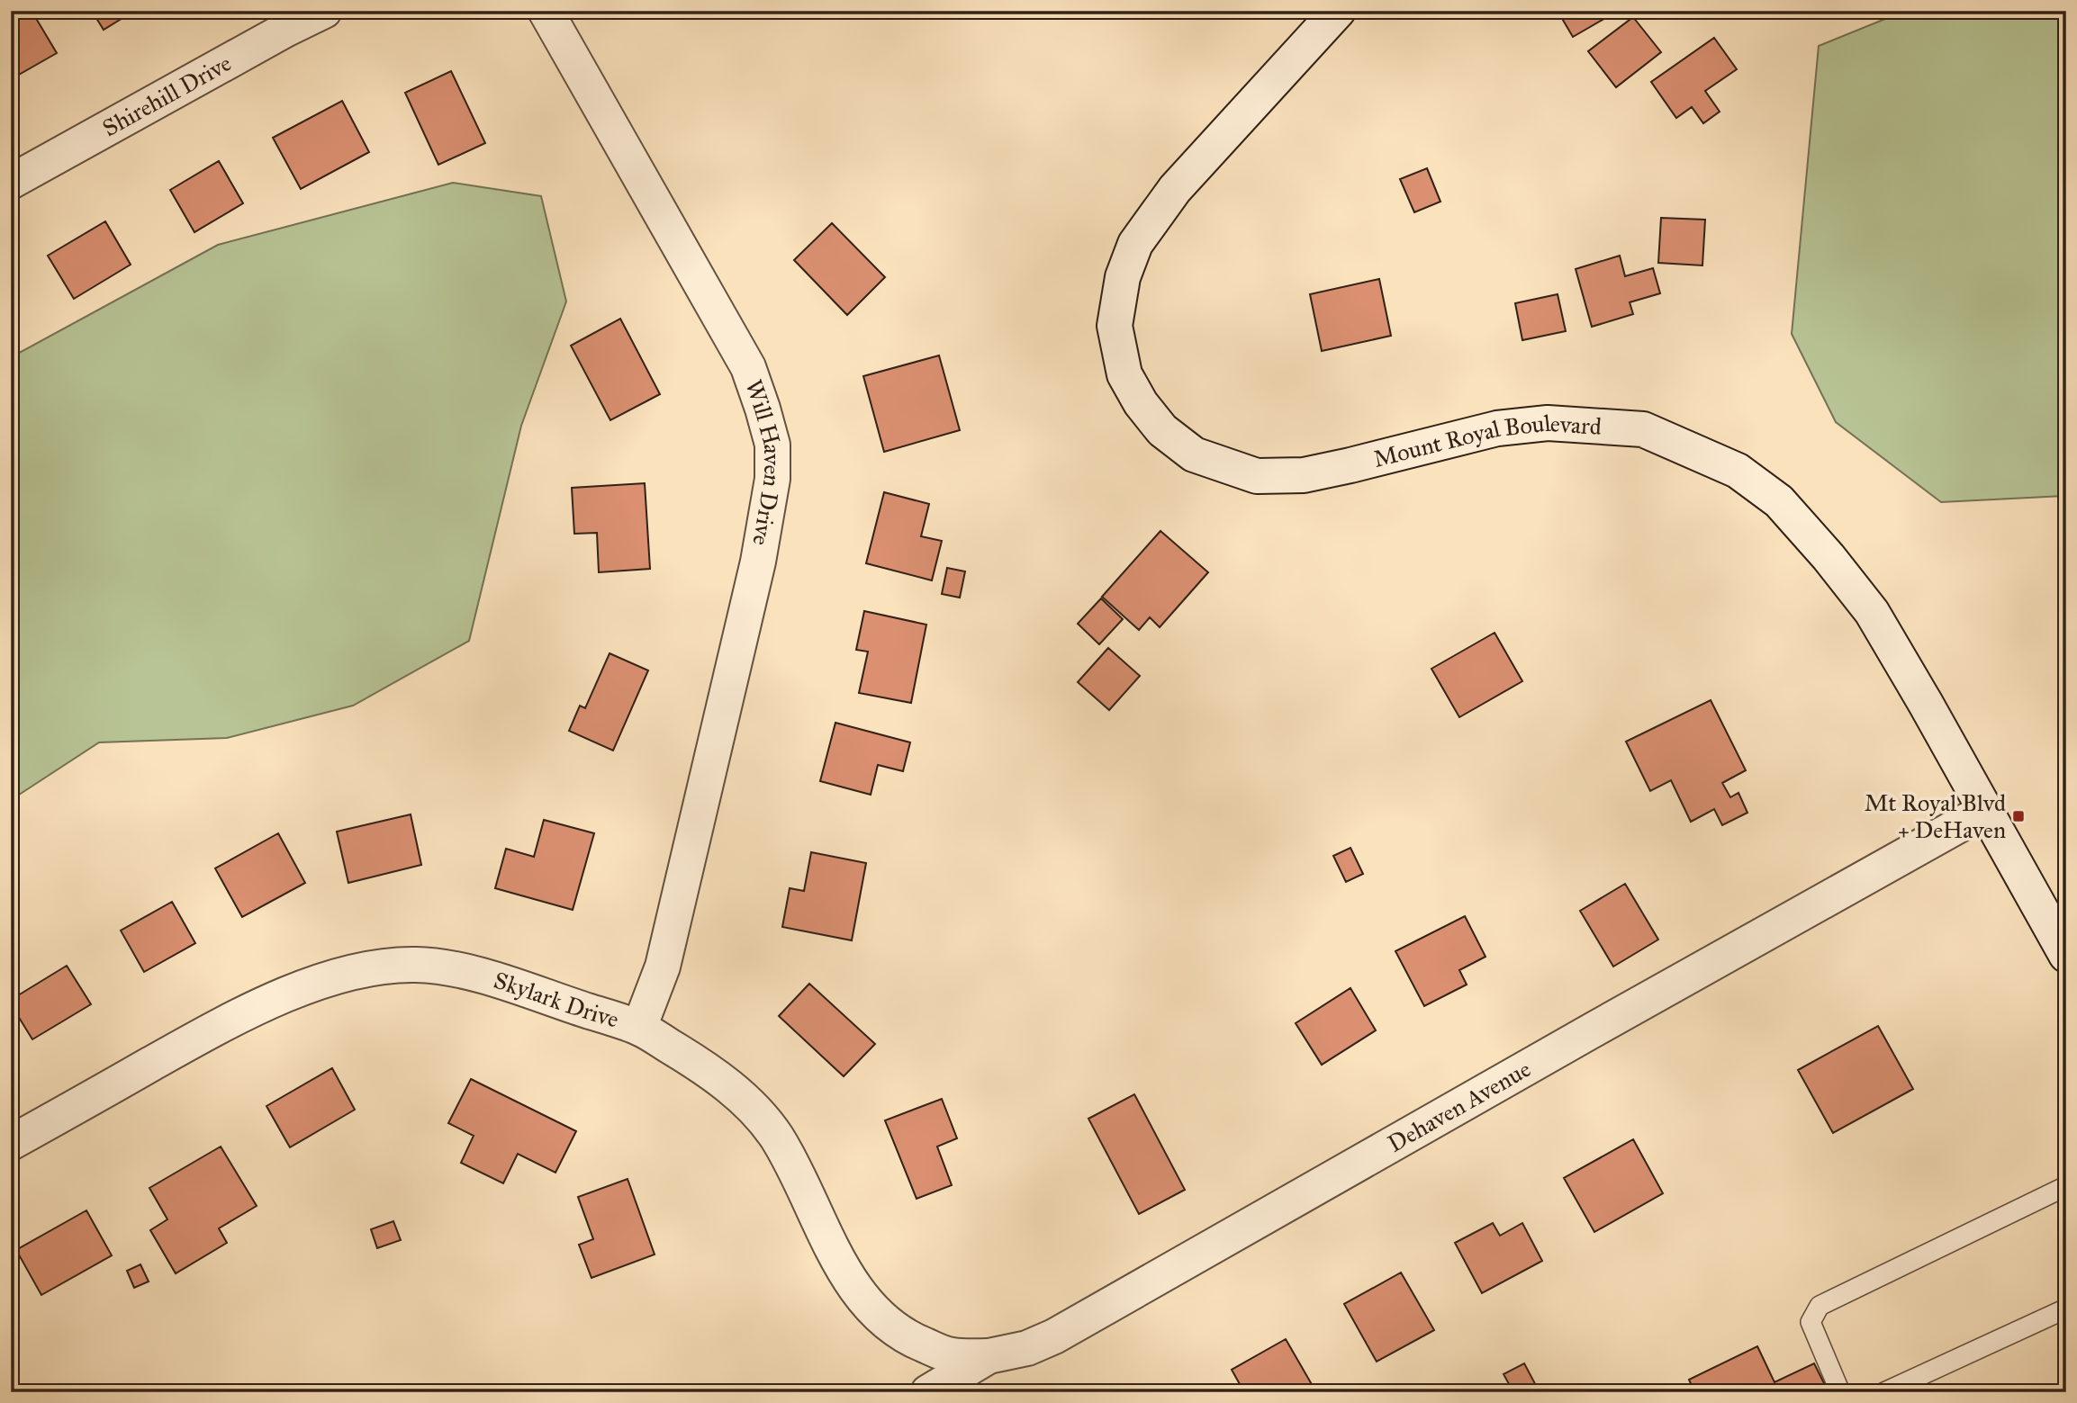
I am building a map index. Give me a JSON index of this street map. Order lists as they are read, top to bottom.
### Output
{
  "streets": {
    "street": [
      "Shirehill Drive",
      "Mount Royal Boulevard",
      "Will Haven Drive",
      "Skylark Drive",
      "Dehaven Avenue"
    ]
  },
  "crossings": [
    ["Mount Royal Boulevard", "Dehaven Avenue"],
    ["Will Haven Drive", "Skylark Drive"],
    ["Skylark Drive", "Dehaven Avenue"]
  ],
  "places": {
    "transit": ["Mt Royal Blvd + DeHaven"]
  }
}
